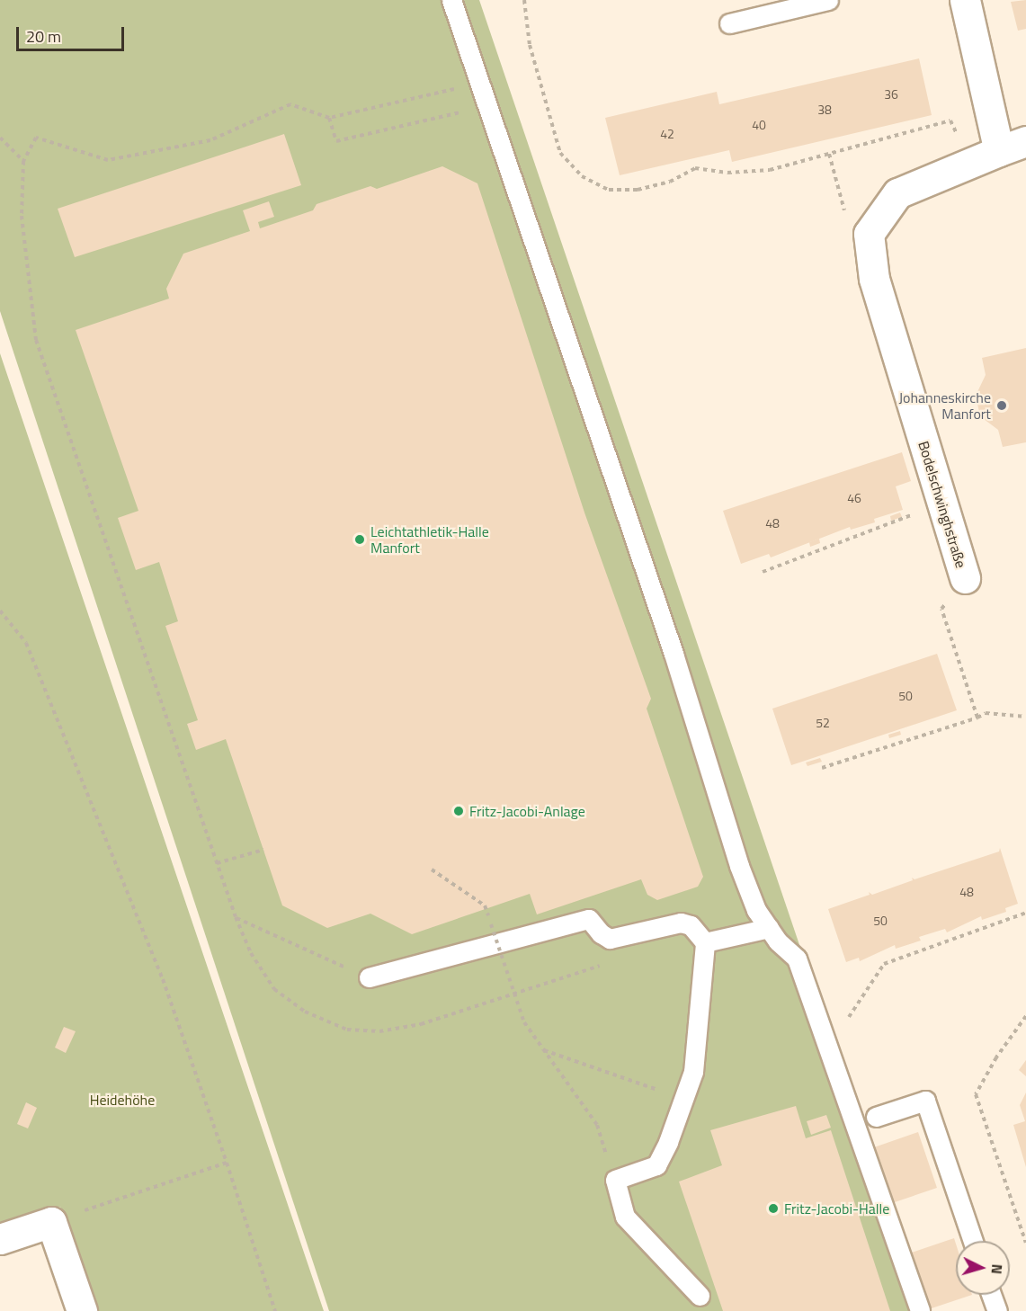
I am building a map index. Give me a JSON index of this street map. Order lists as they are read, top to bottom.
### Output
{
  "streets": {
    "street": ["Bodelschwinghstraße"]
  },
  "parks": ["Heidehöhe"],
  "places": [
    "Johanneskirche Manfort",
    "Leichtathletik-Halle Manfort",
    "Fritz-Jacobi-Anlage",
    "Fritz-Jacobi-Halle"
  ],
  "house_numbers": [
    "36",
    "38",
    "40",
    "42",
    "46",
    "48",
    "50",
    "52",
    "48",
    "50"
  ],
  "scale_bar": "20 m",
  "north": "right"
}
